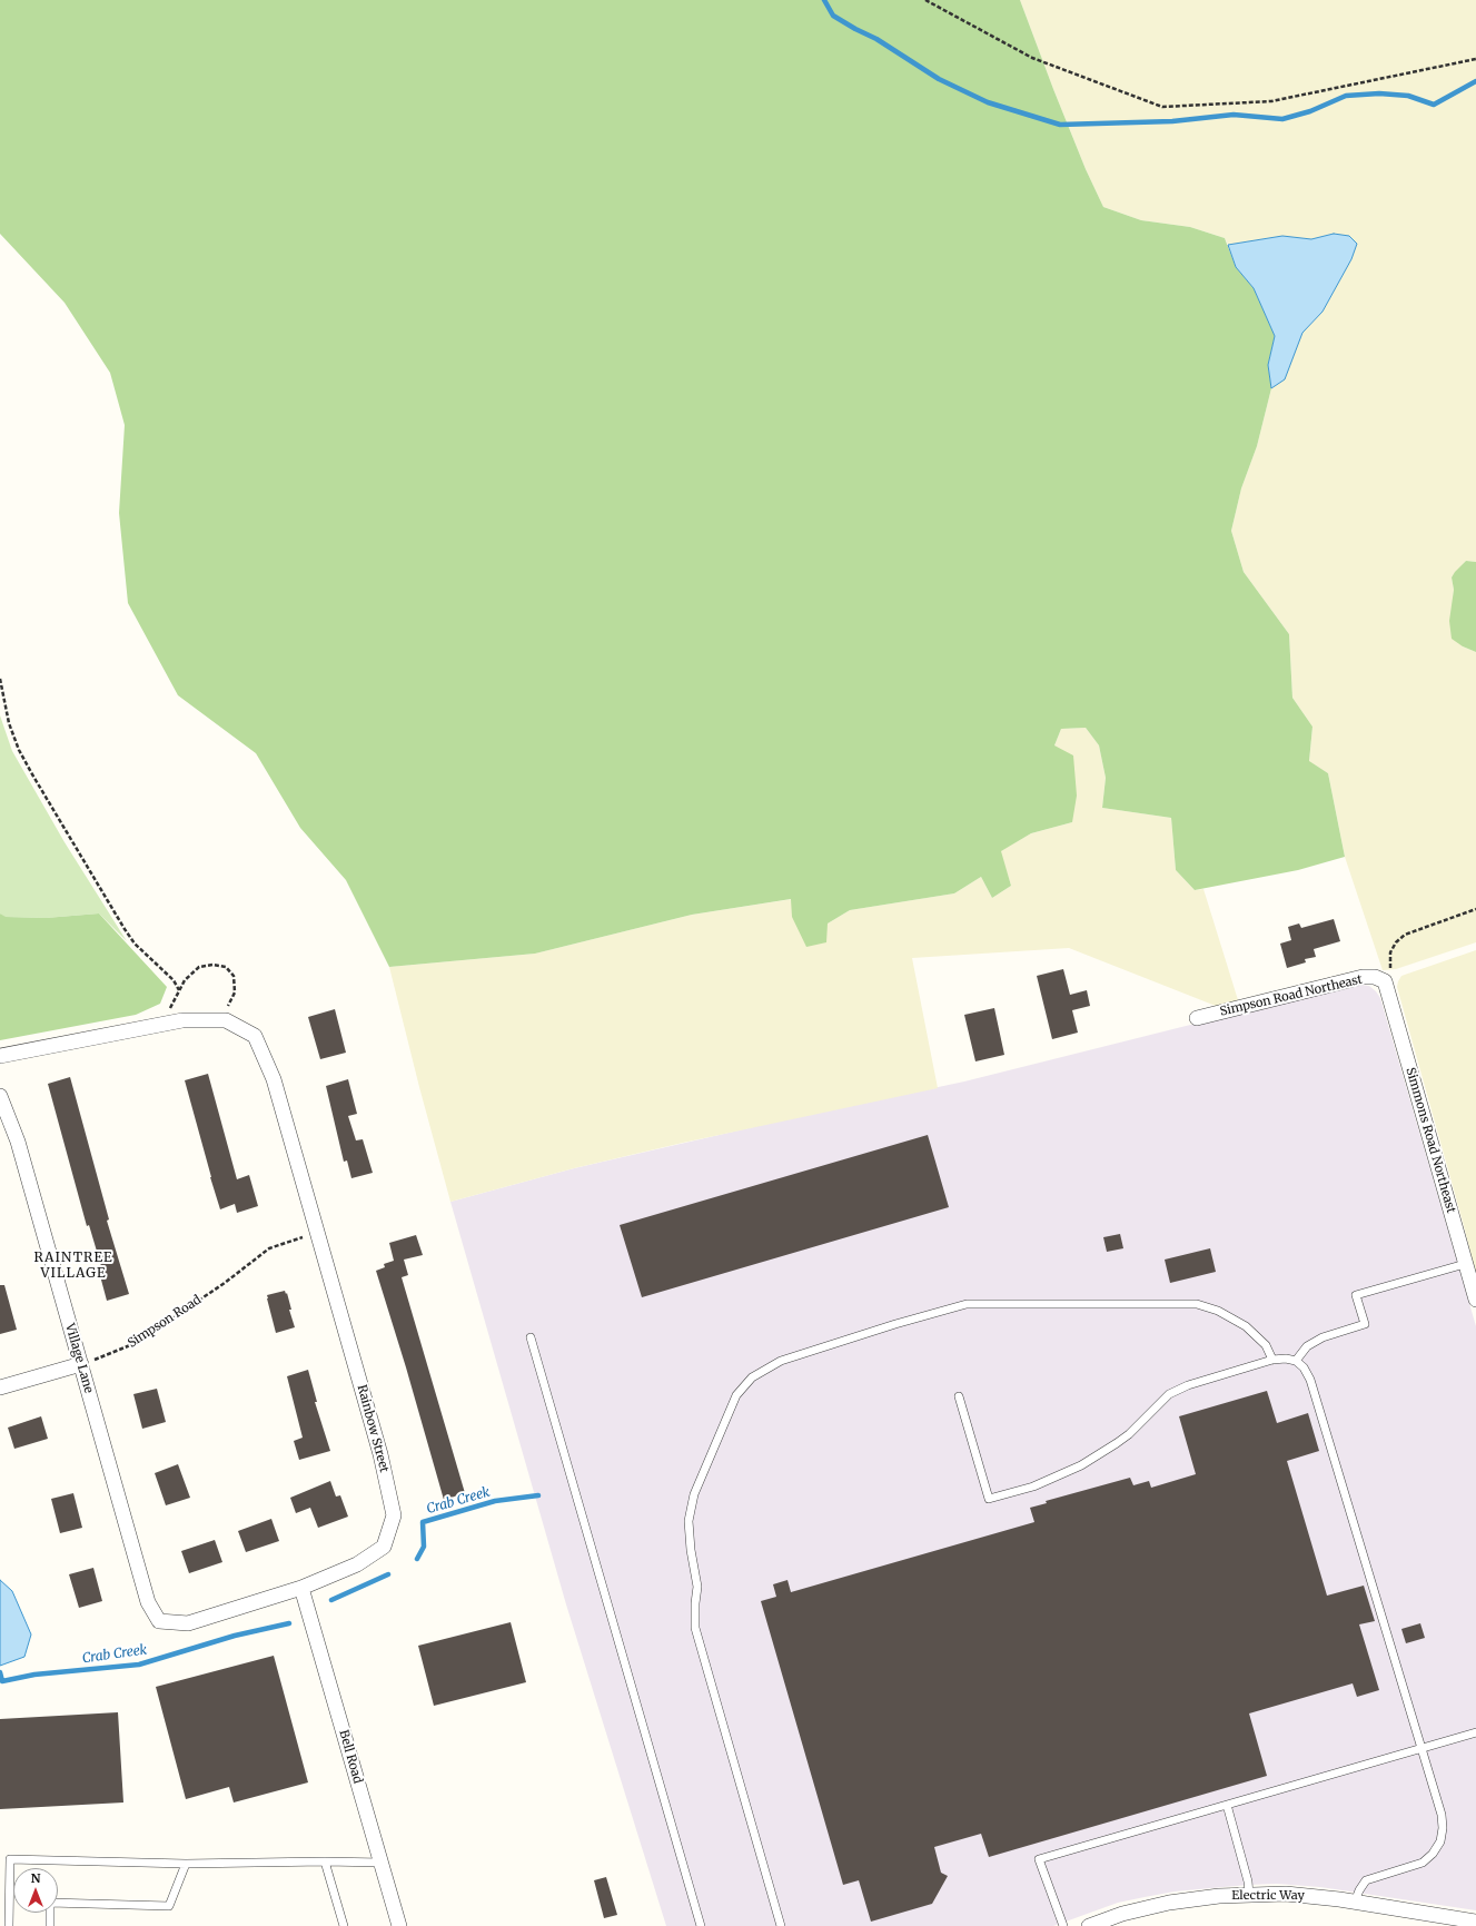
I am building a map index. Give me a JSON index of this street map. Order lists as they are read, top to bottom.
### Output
{
  "streets": {
    "street": [
      "Simpson Road Northeast",
      "Simmons Road Northeast",
      "Village Lane",
      "Rainbow Street",
      "Bell Road",
      "Electric Way"
    ],
    "path": ["Simpson Road"]
  },
  "crossings": [
    ["Simpson Road Northeast", "Simmons Road Northeast"],
    ["Simpson Road", "Village Lane"],
    ["Simpson Road", "Rainbow Street"],
    ["Village Lane", "Rainbow Street"],
    ["Rainbow Street", "Bell Road"]
  ],
  "districts": ["RAINTREE VILLAGE"],
  "water": ["Crab Creek"],
  "north": "top"
}
